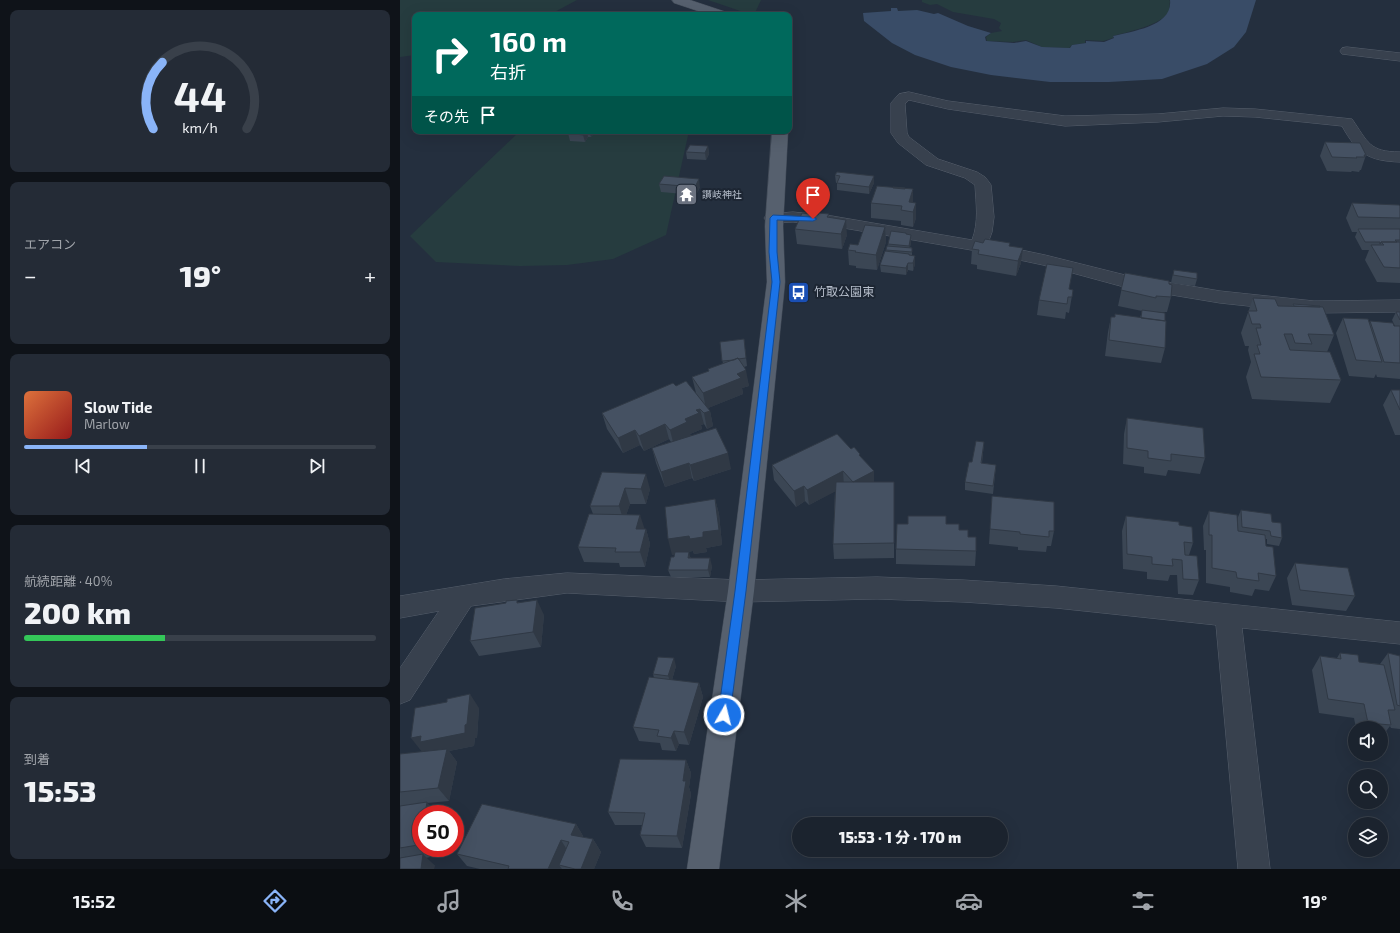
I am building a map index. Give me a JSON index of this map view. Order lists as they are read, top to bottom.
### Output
{
  "places": {
    "temple": ["讃岐神社"],
    "bus stop": ["竹取公園東"]
  },
  "page": {
    "turn": ["160 m", "右折"],
    "then": "その先",
    "tile": [
      "エアコン",
      ["航続距離 · 40%", "200 km"],
      ["到着", "15:53"]
    ],
    "heat": ["−", "19°", "+"],
    "song": ["Slow Tide", "Marlow"],
    "limit": "50",
    "trip": "15:53 · 1 分 · 170 m",
    "tabs": ["15:52", "19°"],
    "gauge": ["44", "km/h"]
  }
}
